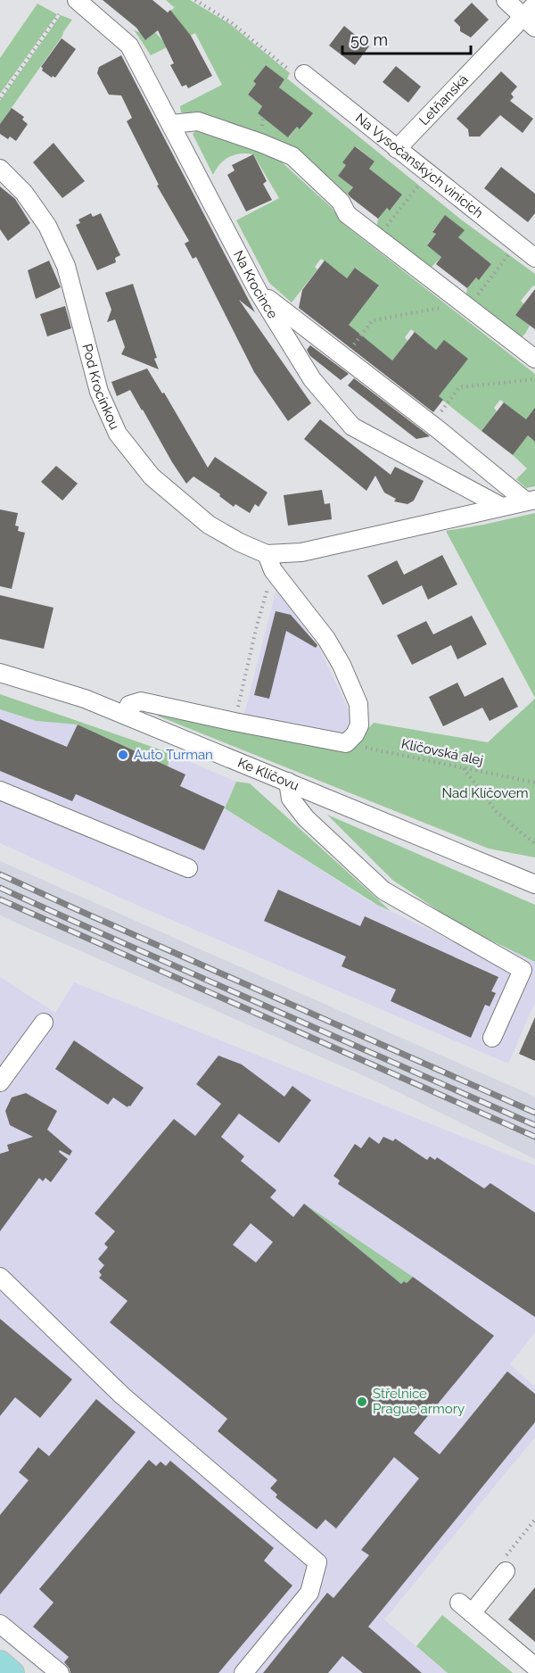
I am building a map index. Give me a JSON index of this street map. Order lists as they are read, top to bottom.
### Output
{
  "streets": {
    "street": [
      "Letňanská",
      "Na Vysočanských vinicích",
      "Na Krocínce",
      "Pod Krocínkou",
      "Ke Klíčovu"
    ],
    "path": ["Klíčovská alej"]
  },
  "crossings": [
    ["Letňanská", "Na Vysočanských vinicích"],
    ["Na Krocínce", "Pod Krocínkou"],
    ["Pod Krocínkou", "Klíčovská alej"]
  ],
  "parks": ["Nad Klíčovem"],
  "places": ["Auto Turman", "Střelnice Prague armory"],
  "scale_bar": "50 m"
}
